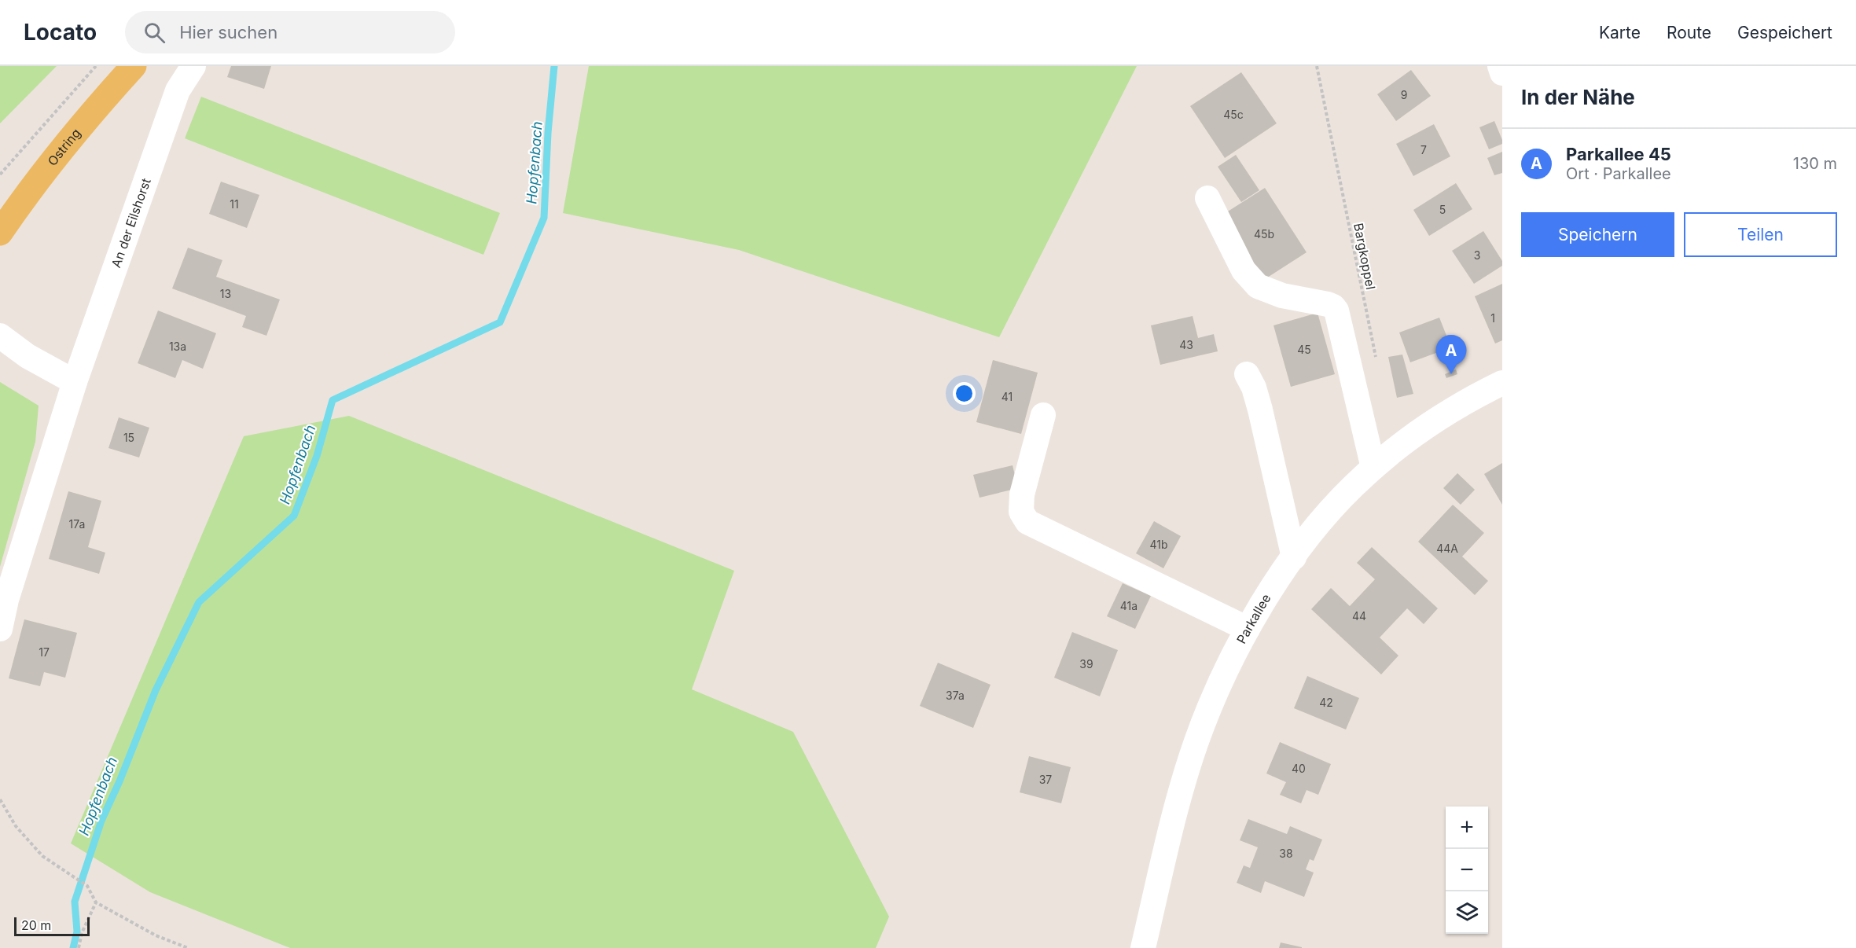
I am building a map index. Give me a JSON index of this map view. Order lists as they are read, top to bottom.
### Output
{
  "streets": {
    "main road": ["Ostring"],
    "street": ["An der Eilshorst", "Parkallee"],
    "path": ["Bargkoppel"]
  },
  "water": ["Hopfenbach"],
  "house_numbers": [
    "9",
    "45c",
    "7",
    "11",
    "5",
    "45b",
    "3",
    "13",
    "1",
    "43",
    "13a",
    "45",
    "41",
    "15",
    "17a",
    "41b",
    "44A",
    "41a",
    "44",
    "17",
    "39",
    "37a",
    "42",
    "40",
    "37",
    "38"
  ],
  "scale_bar": "20 m",
  "page": {
    "header": "Locato",
    "search": "Hier suchen",
    "nav": ["Karte", "Route", "Gespeichert"],
    "heading": "In der Nähe",
    "list": [
      {
        "mark": "A",
        "name": "Parkallee 45",
        "note": "Ort · Parkallee",
        "value": "130 m"
      }
    ],
    "buttons": ["Speichern", "Teilen"],
    "pins": "A",
    "map_buttons": ["+", "−"],
    "scale": "20 m"
  }
}
